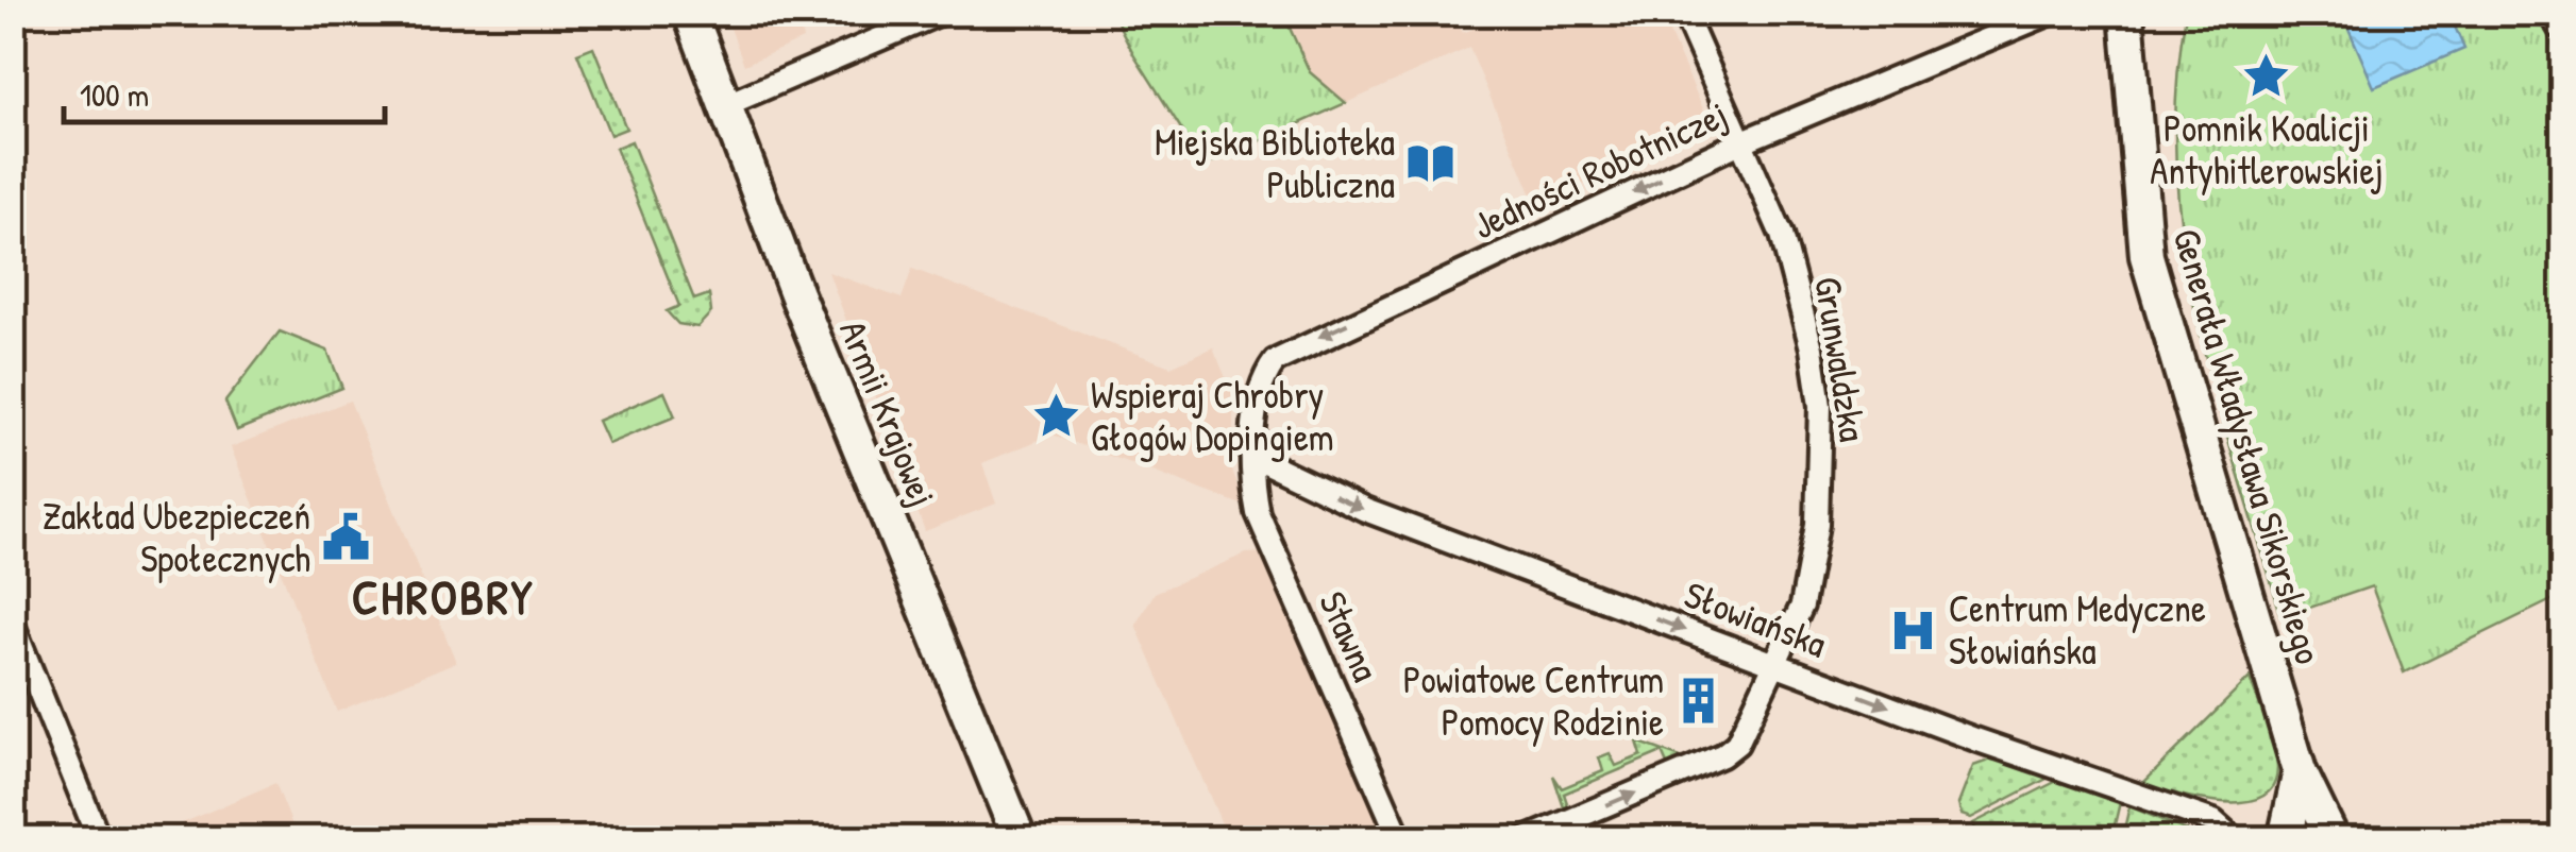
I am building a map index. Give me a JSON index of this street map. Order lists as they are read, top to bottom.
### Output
{
  "streets": {
    "street": [
      "Jedności Robotniczej",
      "Grunwaldzka",
      "Armii Krajowej",
      "Generała Władysława Sikorskiego",
      "Słowiańska",
      "Stawna"
    ]
  },
  "crossings": [
    ["Jedności Robotniczej", "Grunwaldzka"],
    ["Jedności Robotniczej", "Słowiańska"],
    ["Jedności Robotniczej", "Stawna"],
    ["Grunwaldzka", "Słowiańska"],
    ["Słowiańska", "Stawna"]
  ],
  "one_way": ["Jedności Robotniczej", "Słowiańska"],
  "districts": ["CHROBRY"],
  "places": {
    "place": ["Pomnik Koalicji Antyhitlerowskiej", "Wspieraj Chrobry Głogów Dopingiem"],
    "library": ["Miejska Biblioteka Publiczna"],
    "public building": ["Zakład Ubezpieczeń Społecznych"],
    "hospital": ["Centrum Medyczne Słowiańska"],
    "building": ["Powiatowe Centrum Pomocy Rodzinie"]
  },
  "scale_bar": "100 m"
}
